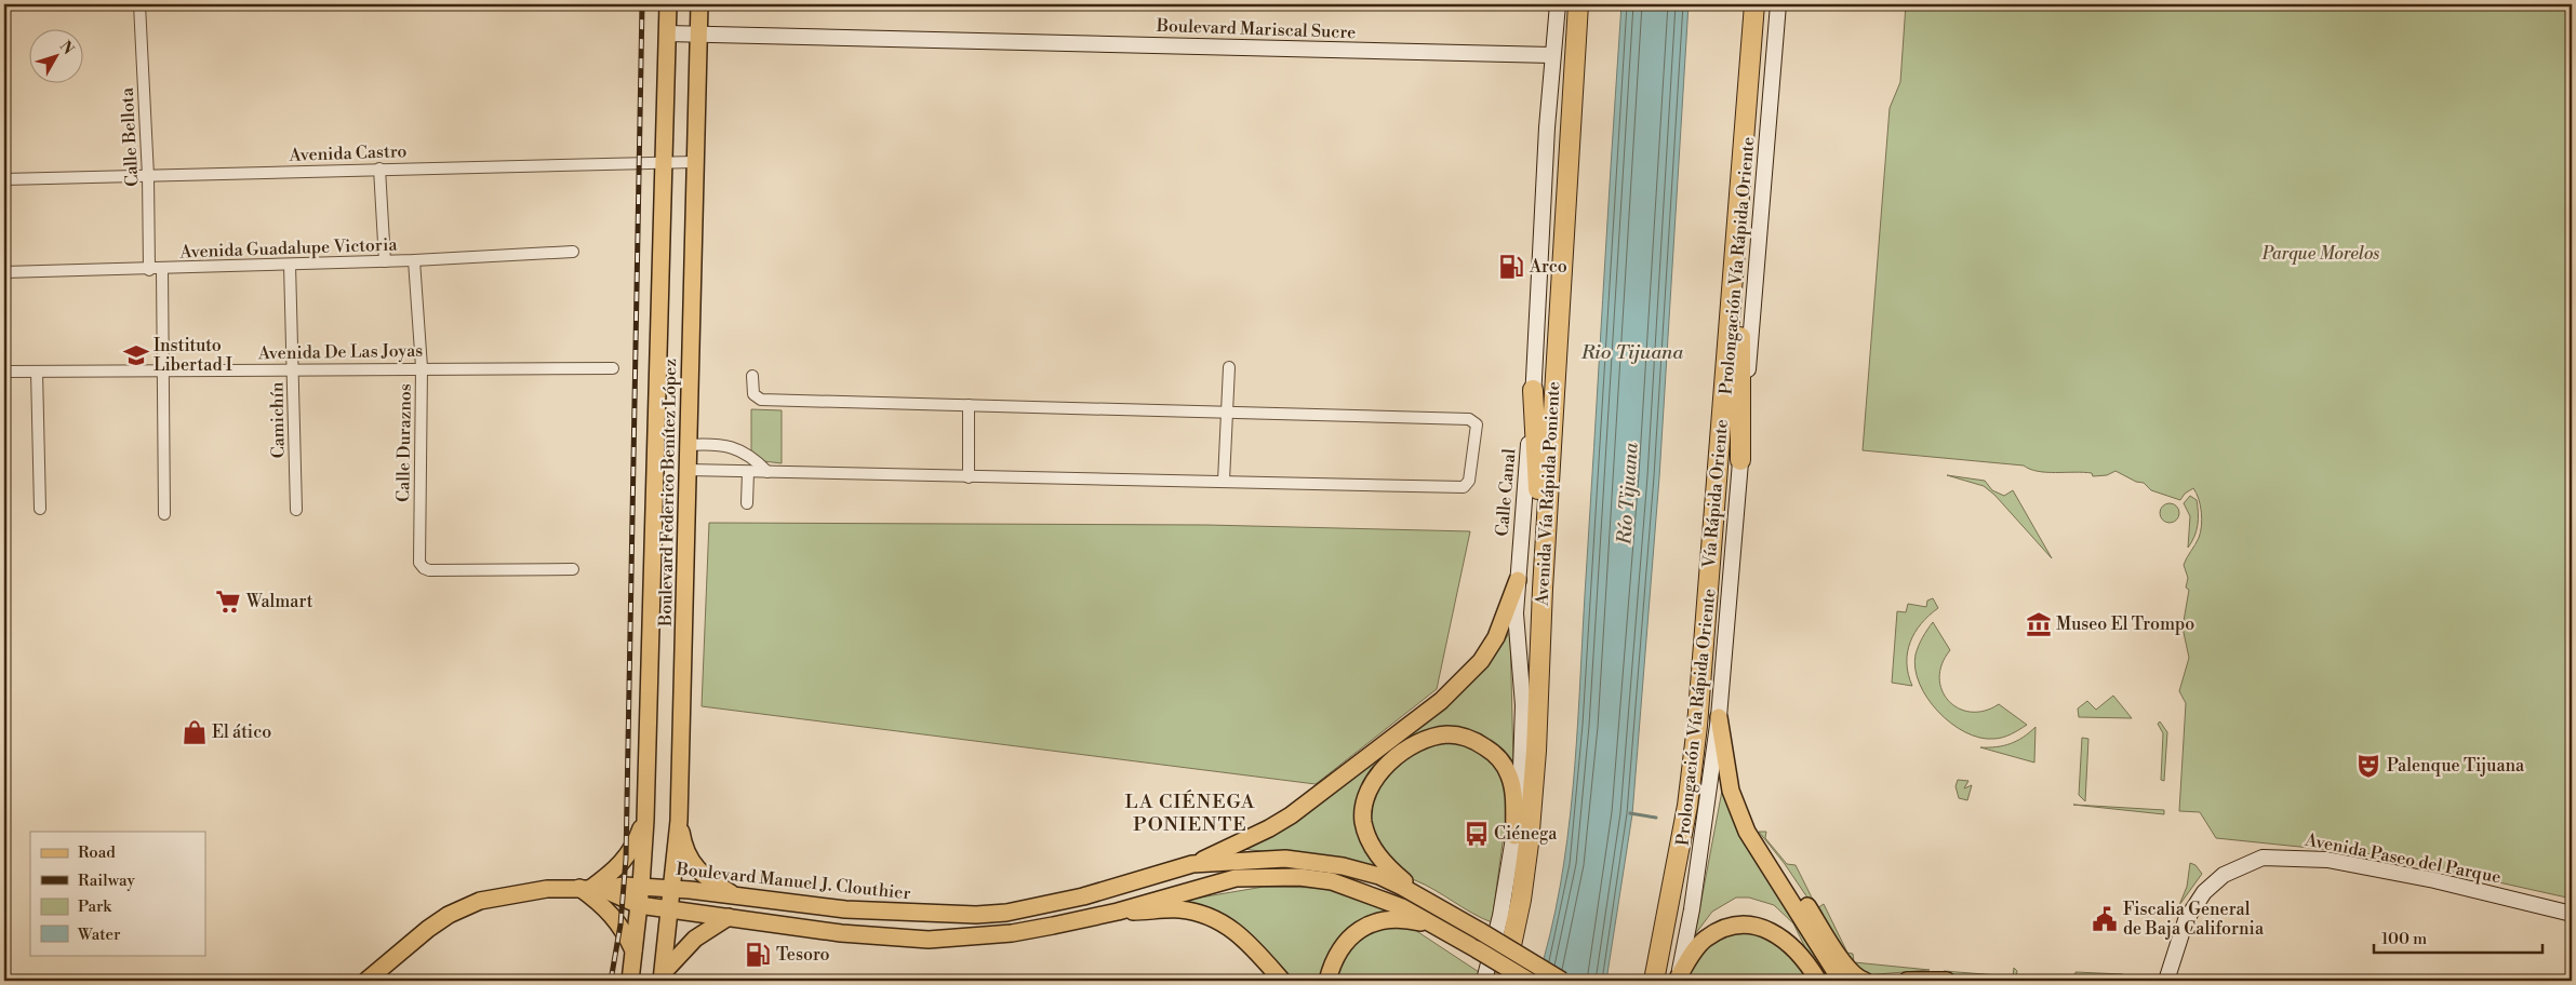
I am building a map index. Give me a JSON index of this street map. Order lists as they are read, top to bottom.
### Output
{
  "streets": {
    "highway": ["Avenida Vía Rápida Poniente", "Vía Rápida Oriente"],
    "main road": [
      "Boulevard Mariscal Sucre",
      "Prolongación Vía Rápida Oriente",
      "Boulevard Federico Benítez López",
      "Calle Canal",
      "Avenida Paseo del Parque",
      "Boulevard Manuel J. Clouthier"
    ],
    "street": [
      "Calle Bellota",
      "Avenida Castro",
      "Avenida Guadalupe Victoria",
      "Avenida De Las Joyas",
      "Camichín",
      "Calle Duraznos"
    ]
  },
  "crossings": [
    ["Boulevard Mariscal Sucre", "Boulevard Federico Benítez López"],
    ["Boulevard Mariscal Sucre", "Calle Canal"],
    ["Calle Bellota", "Avenida Castro"],
    ["Calle Bellota", "Avenida Guadalupe Victoria"],
    ["Avenida Castro", "Boulevard Federico Benítez López"],
    ["Avenida Guadalupe Victoria", "Camichín"],
    ["Avenida Guadalupe Victoria", "Calle Duraznos"],
    ["Avenida De Las Joyas", "Camichín"],
    ["Avenida De Las Joyas", "Calle Duraznos"],
    ["Boulevard Federico Benítez López", "Boulevard Manuel J. Clouthier"]
  ],
  "districts": ["LA CIÉNEGA PONIENTE"],
  "water": ["Rio Tijuana", "Río Tijuana"],
  "parks": ["Parque Morelos"],
  "places": {
    "fuel station": ["Arco", "Tesoro"],
    "school or university": ["Instituto Libertad I"],
    "supermarket": ["Walmart"],
    "museum": ["Museo El Trompo"],
    "shop": ["El ático"],
    "theatre": ["Palenque Tijuana"],
    "bus stop": ["Ciénega"],
    "public building": ["Fiscalia General de Baja California"]
  },
  "legend": [
    "Road",
    "Railway",
    "Park",
    "Water"
  ],
  "scale_bar": "100 m",
  "north": "top right"
}
